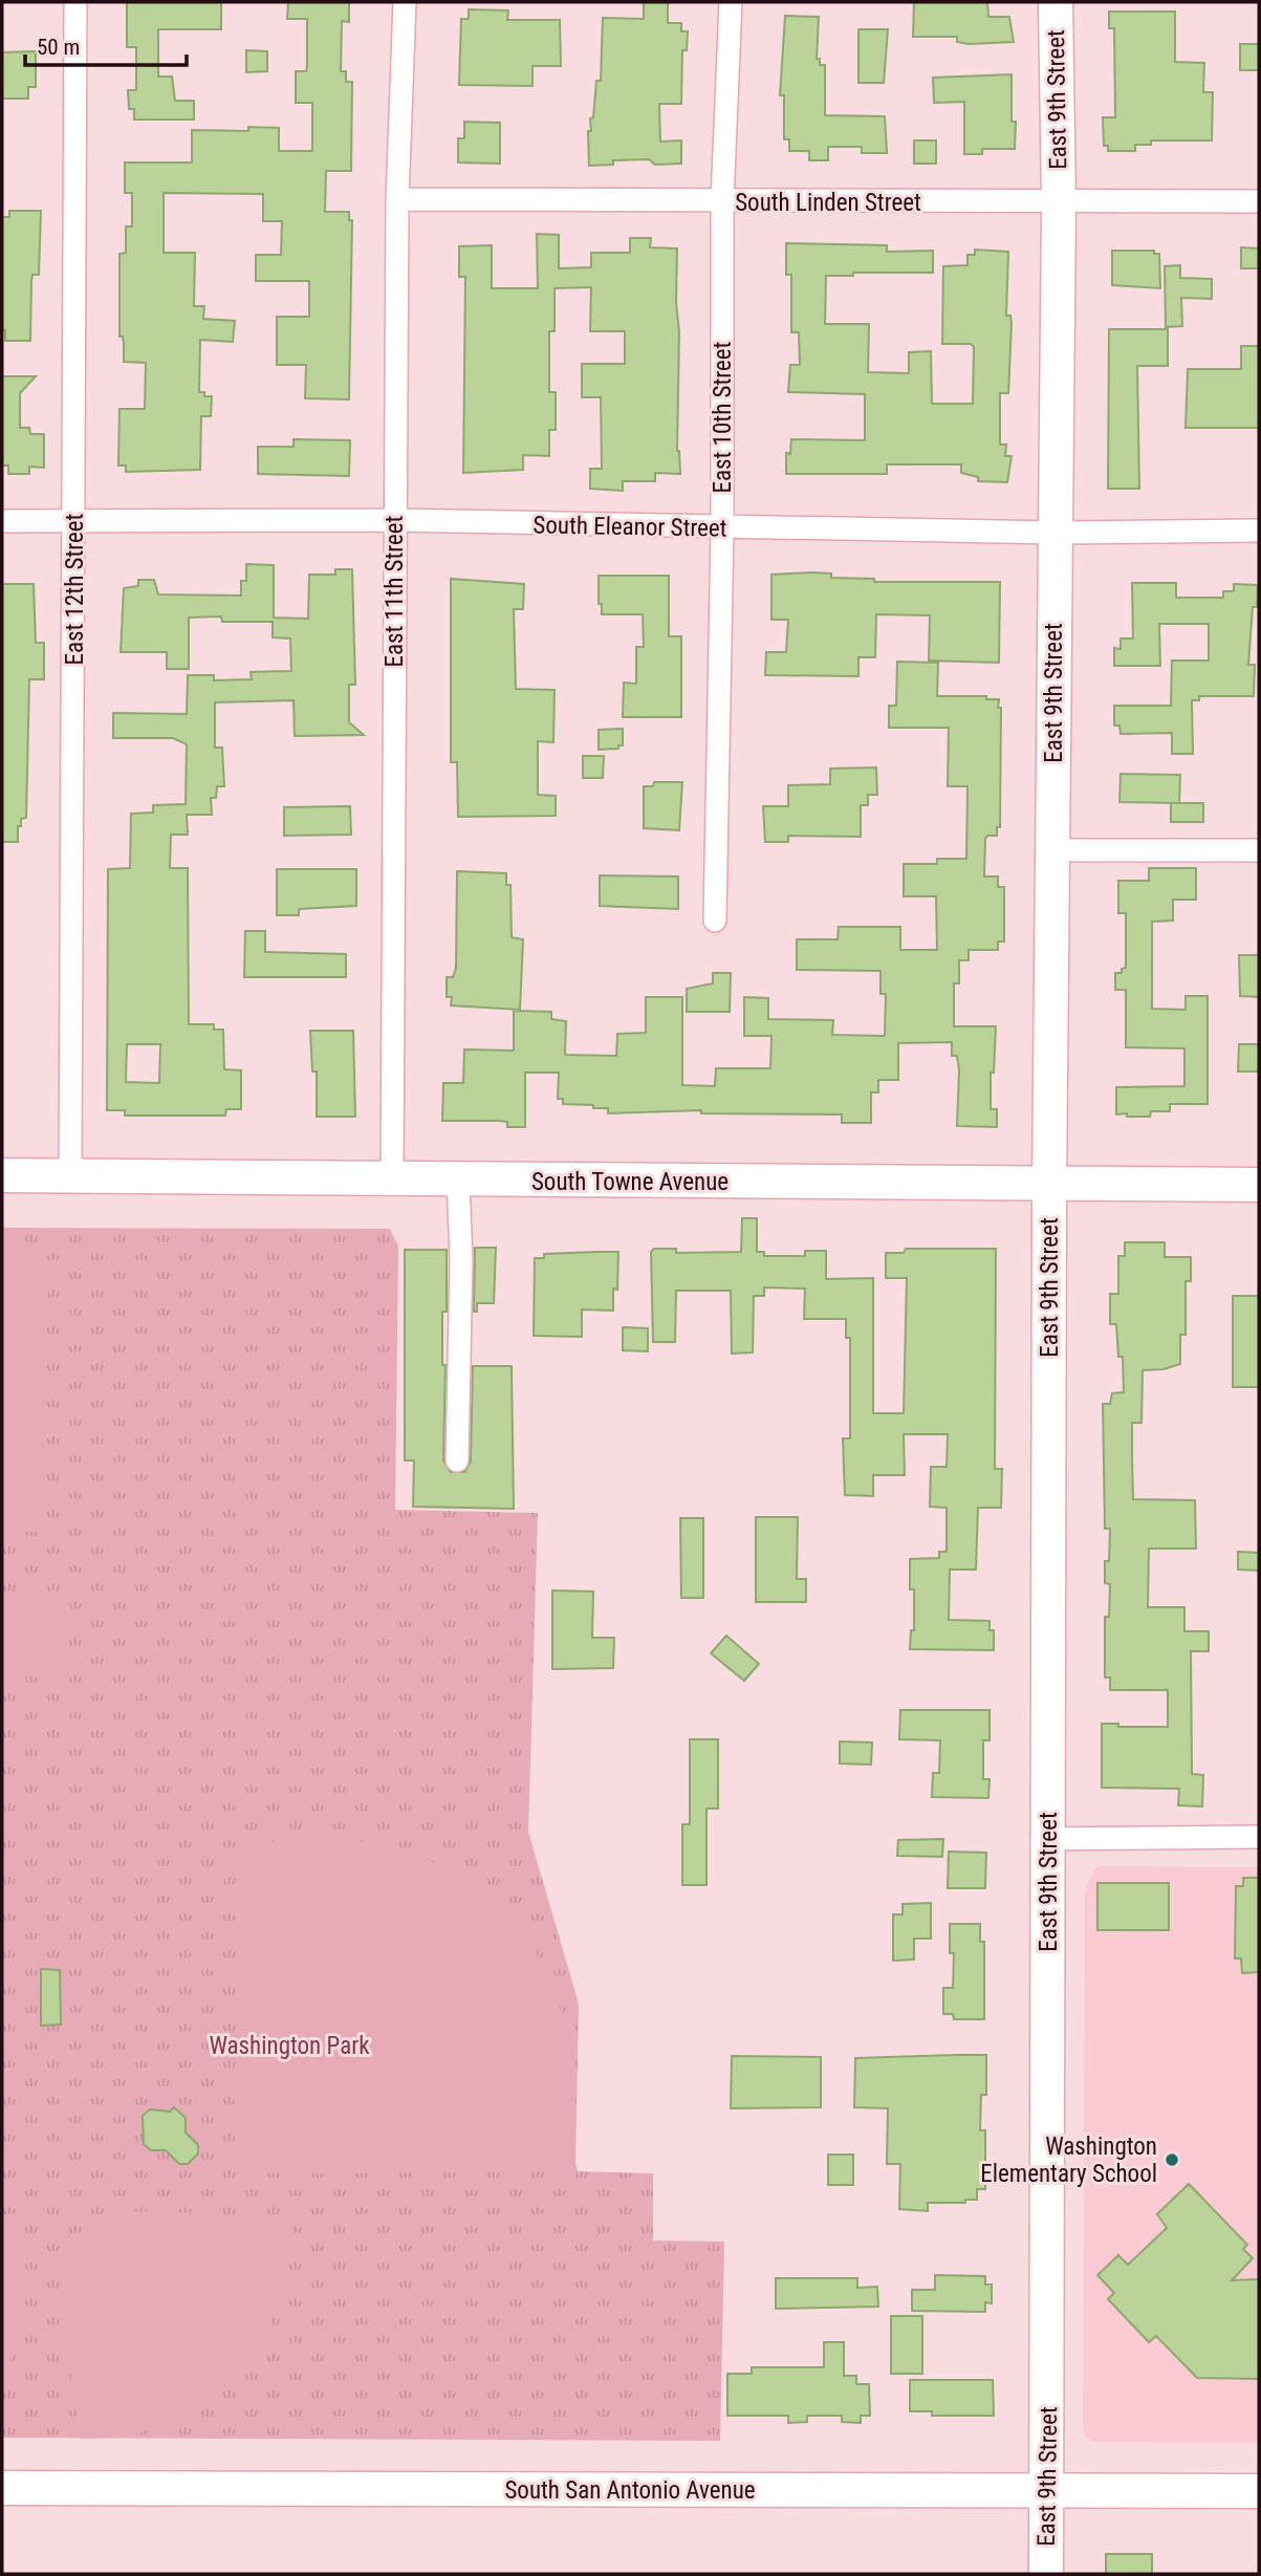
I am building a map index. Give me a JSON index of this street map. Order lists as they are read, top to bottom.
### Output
{
  "streets": {
    "street": [
      "East 9th Street",
      "South Linden Street",
      "East 10th Street",
      "South Eleanor Street",
      "East 12th Street",
      "East 11th Street",
      "South Towne Avenue",
      "South San Antonio Avenue"
    ]
  },
  "crossings": [
    ["East 9th Street", "South Linden Street"],
    ["East 9th Street", "South Eleanor Street"],
    ["East 9th Street", "South Towne Avenue"],
    ["East 9th Street", "South San Antonio Avenue"],
    ["South Linden Street", "East 10th Street"],
    ["South Linden Street", "East 11th Street"],
    ["East 10th Street", "South Eleanor Street"],
    ["South Eleanor Street", "East 12th Street"],
    ["South Eleanor Street", "East 11th Street"],
    ["East 12th Street", "South Towne Avenue"],
    ["East 11th Street", "South Towne Avenue"]
  ],
  "parks": ["Washington Park"],
  "places": ["Washington Elementary School"],
  "scale_bar": "50 m"
}
